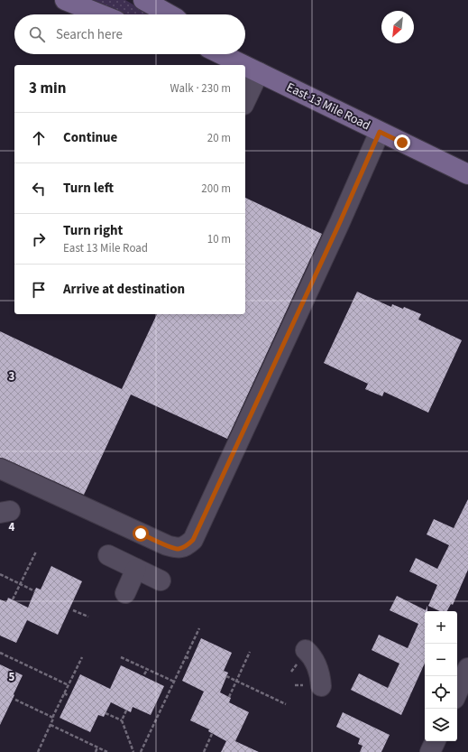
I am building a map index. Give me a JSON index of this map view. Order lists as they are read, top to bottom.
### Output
{
  "streets": {
    "main road": ["East 13 Mile Road"]
  },
  "north": "bottom left",
  "page": {
    "search": "Search here",
    "heading": ["3 min", "Walk · 230 m"],
    "list": [
      ["Continue", "20 m"],
      ["Turn left", "200 m"],
      ["Turn right", "East 13 Mile Road", "10 m"],
      "Arrive at destination"
    ],
    "map_buttons": ["+", "−"]
  },
  "grid": {
    "rows": ["3", "4", "5"]
  }
}
